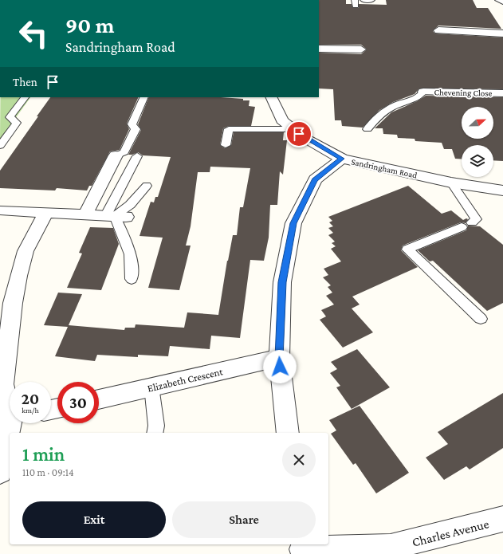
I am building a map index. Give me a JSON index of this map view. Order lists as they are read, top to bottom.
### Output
{
  "streets": {
    "street": [
      "Chevening Close",
      "Sandringham Road",
      "Elizabeth Crescent",
      "Charles Avenue"
    ]
  },
  "north": "right",
  "page": {
    "turn": ["90 m", "Sandringham Road"],
    "then": "Then",
    "speed": "20 km/h",
    "limit": "30",
    "heading": ["1 min", "110 m · 09:14"],
    "buttons": ["Exit", "Share"]
  }
}
